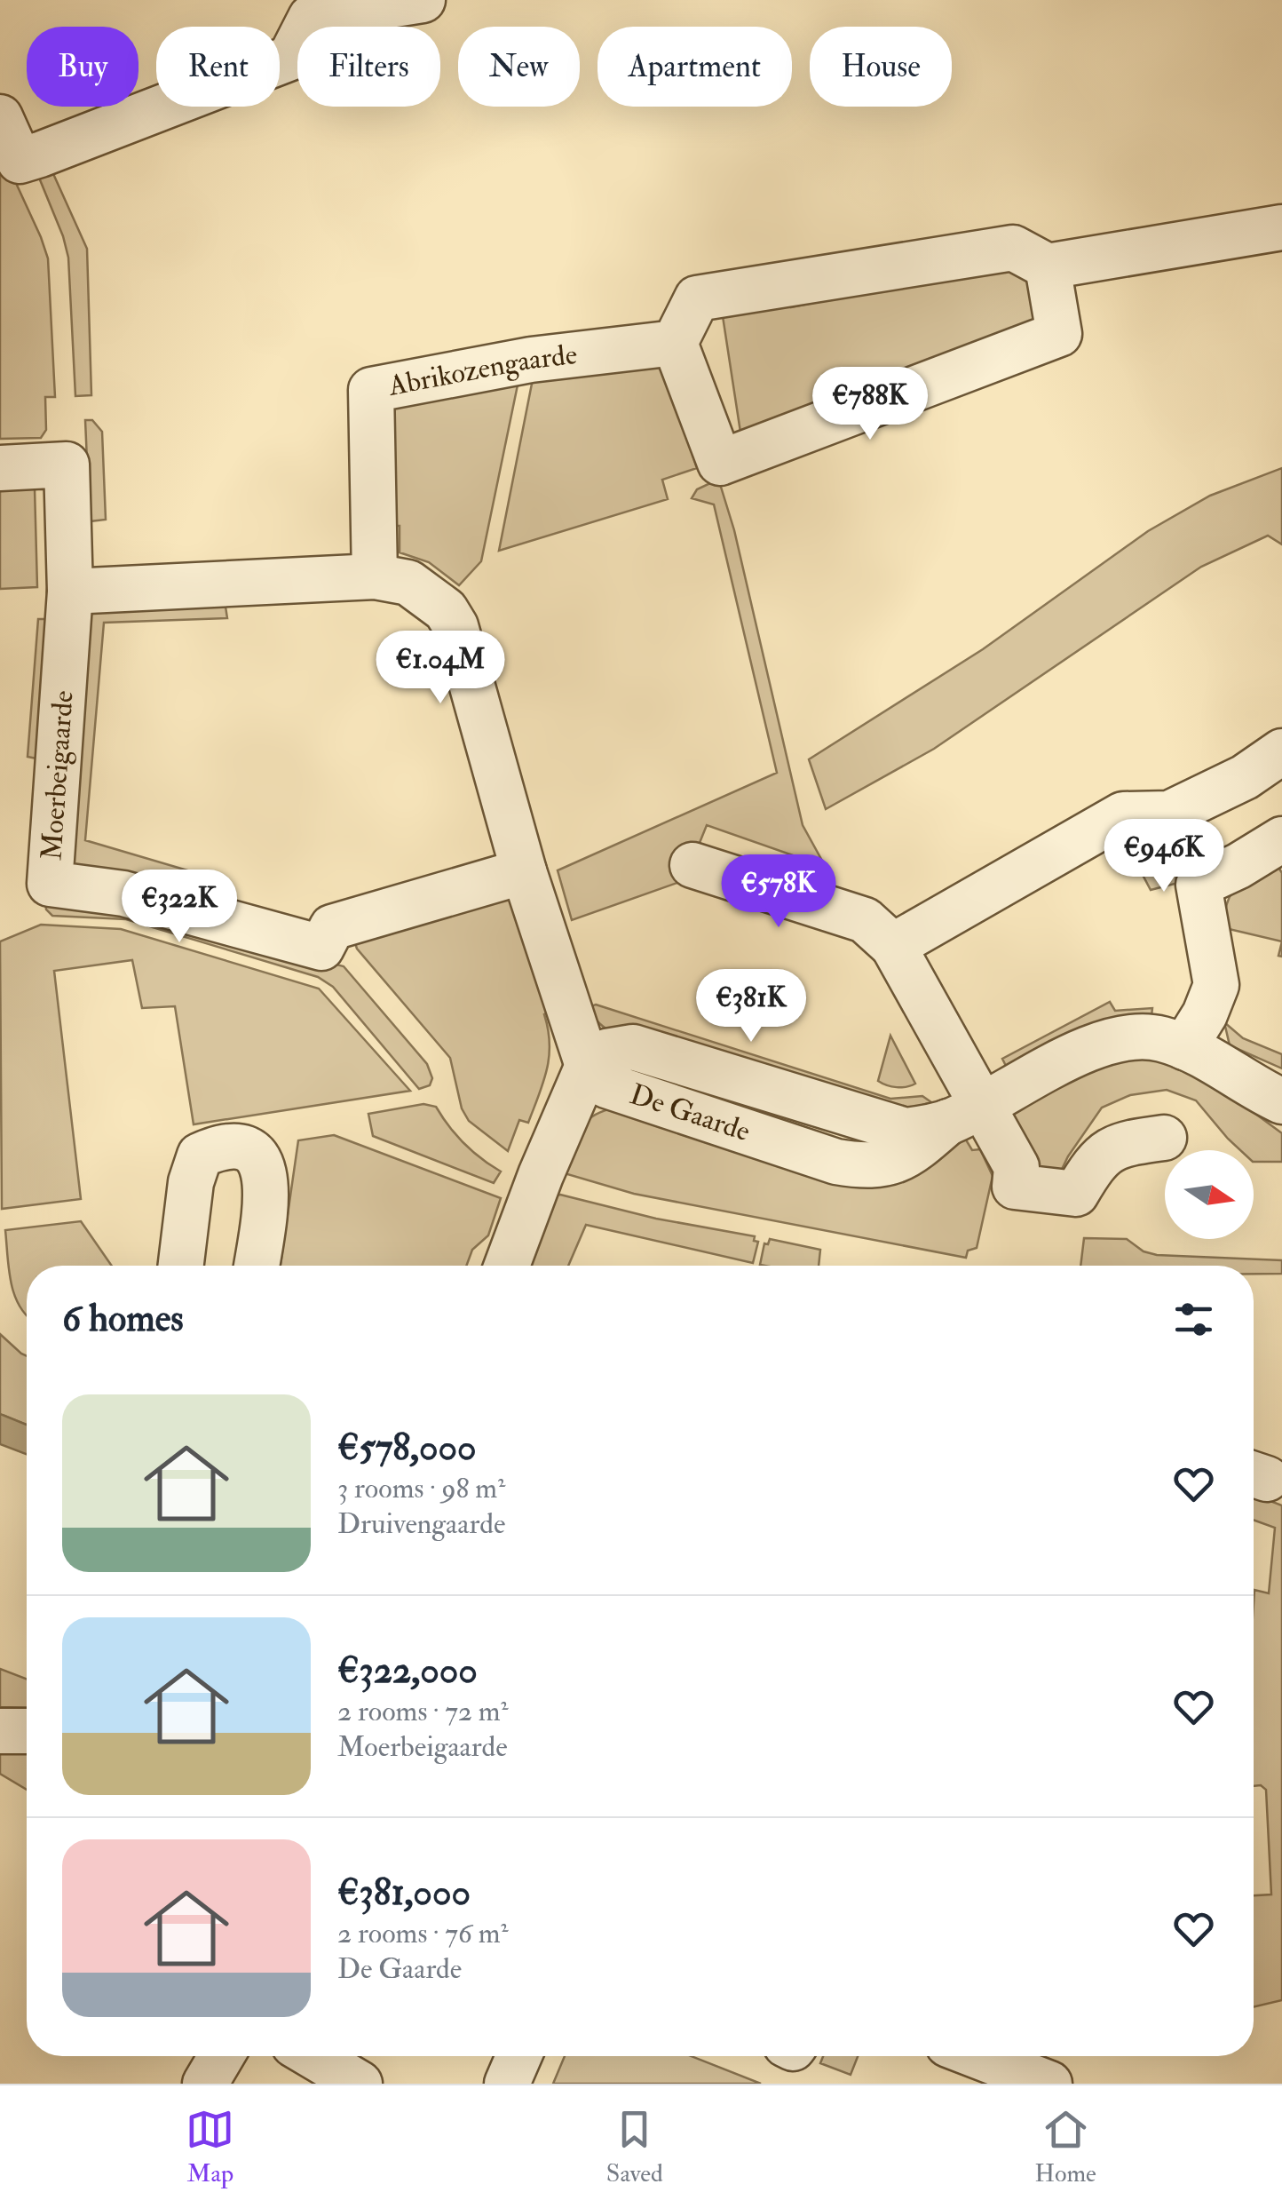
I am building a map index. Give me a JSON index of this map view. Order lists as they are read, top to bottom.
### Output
{
  "streets": {
    "street": ["Abrikozengaarde", "Moerbeigaarde", "De Gaarde"]
  },
  "north": "right",
  "page": {
    "chip": [
      "Buy",
      "Rent",
      "Filters",
      "New",
      "Apartment",
      "House"
    ],
    "price": [
      "€788K",
      "€1.04M",
      "€946K",
      "€578K",
      "€322K",
      "€381K"
    ],
    "heading": "6 homes",
    "list": [
      {
        "name": "€578,000",
        "note": "3 rooms · 98 m² · Druivengaarde"
      },
      {
        "name": "€322,000",
        "note": "2 rooms · 72 m² · Moerbeigaarde"
      },
      {
        "name": "€381,000",
        "note": "2 rooms · 76 m² · De Gaarde"
      }
    ],
    "tabs": ["Map", "Saved", "Home"]
  }
}
